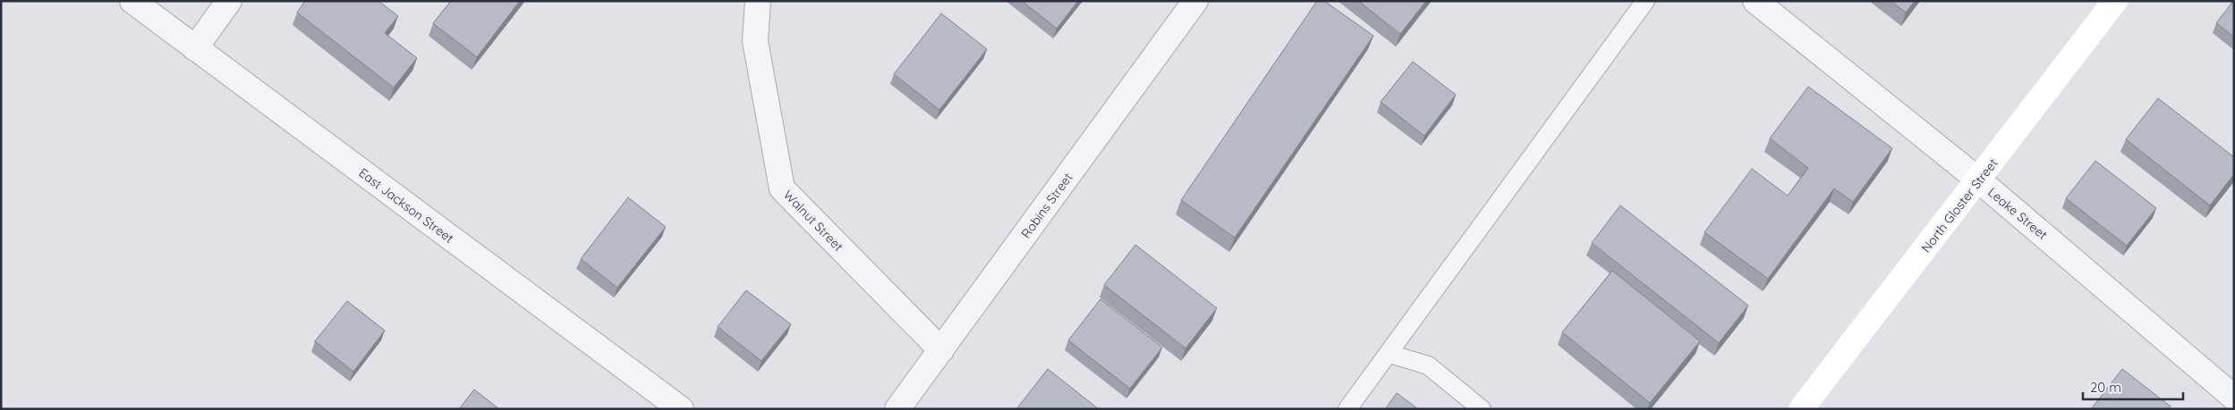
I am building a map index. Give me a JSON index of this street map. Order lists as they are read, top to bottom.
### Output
{
  "streets": {
    "main road": ["North Gloster Street"],
    "street": [
      "East Jackson Street",
      "Robins Street",
      "Leake Street",
      "Walnut Street"
    ]
  },
  "crossings": [
    ["Robins Street", "Walnut Street"],
    ["North Gloster Street", "Leake Street"]
  ],
  "scale_bar": "20 m"
}
